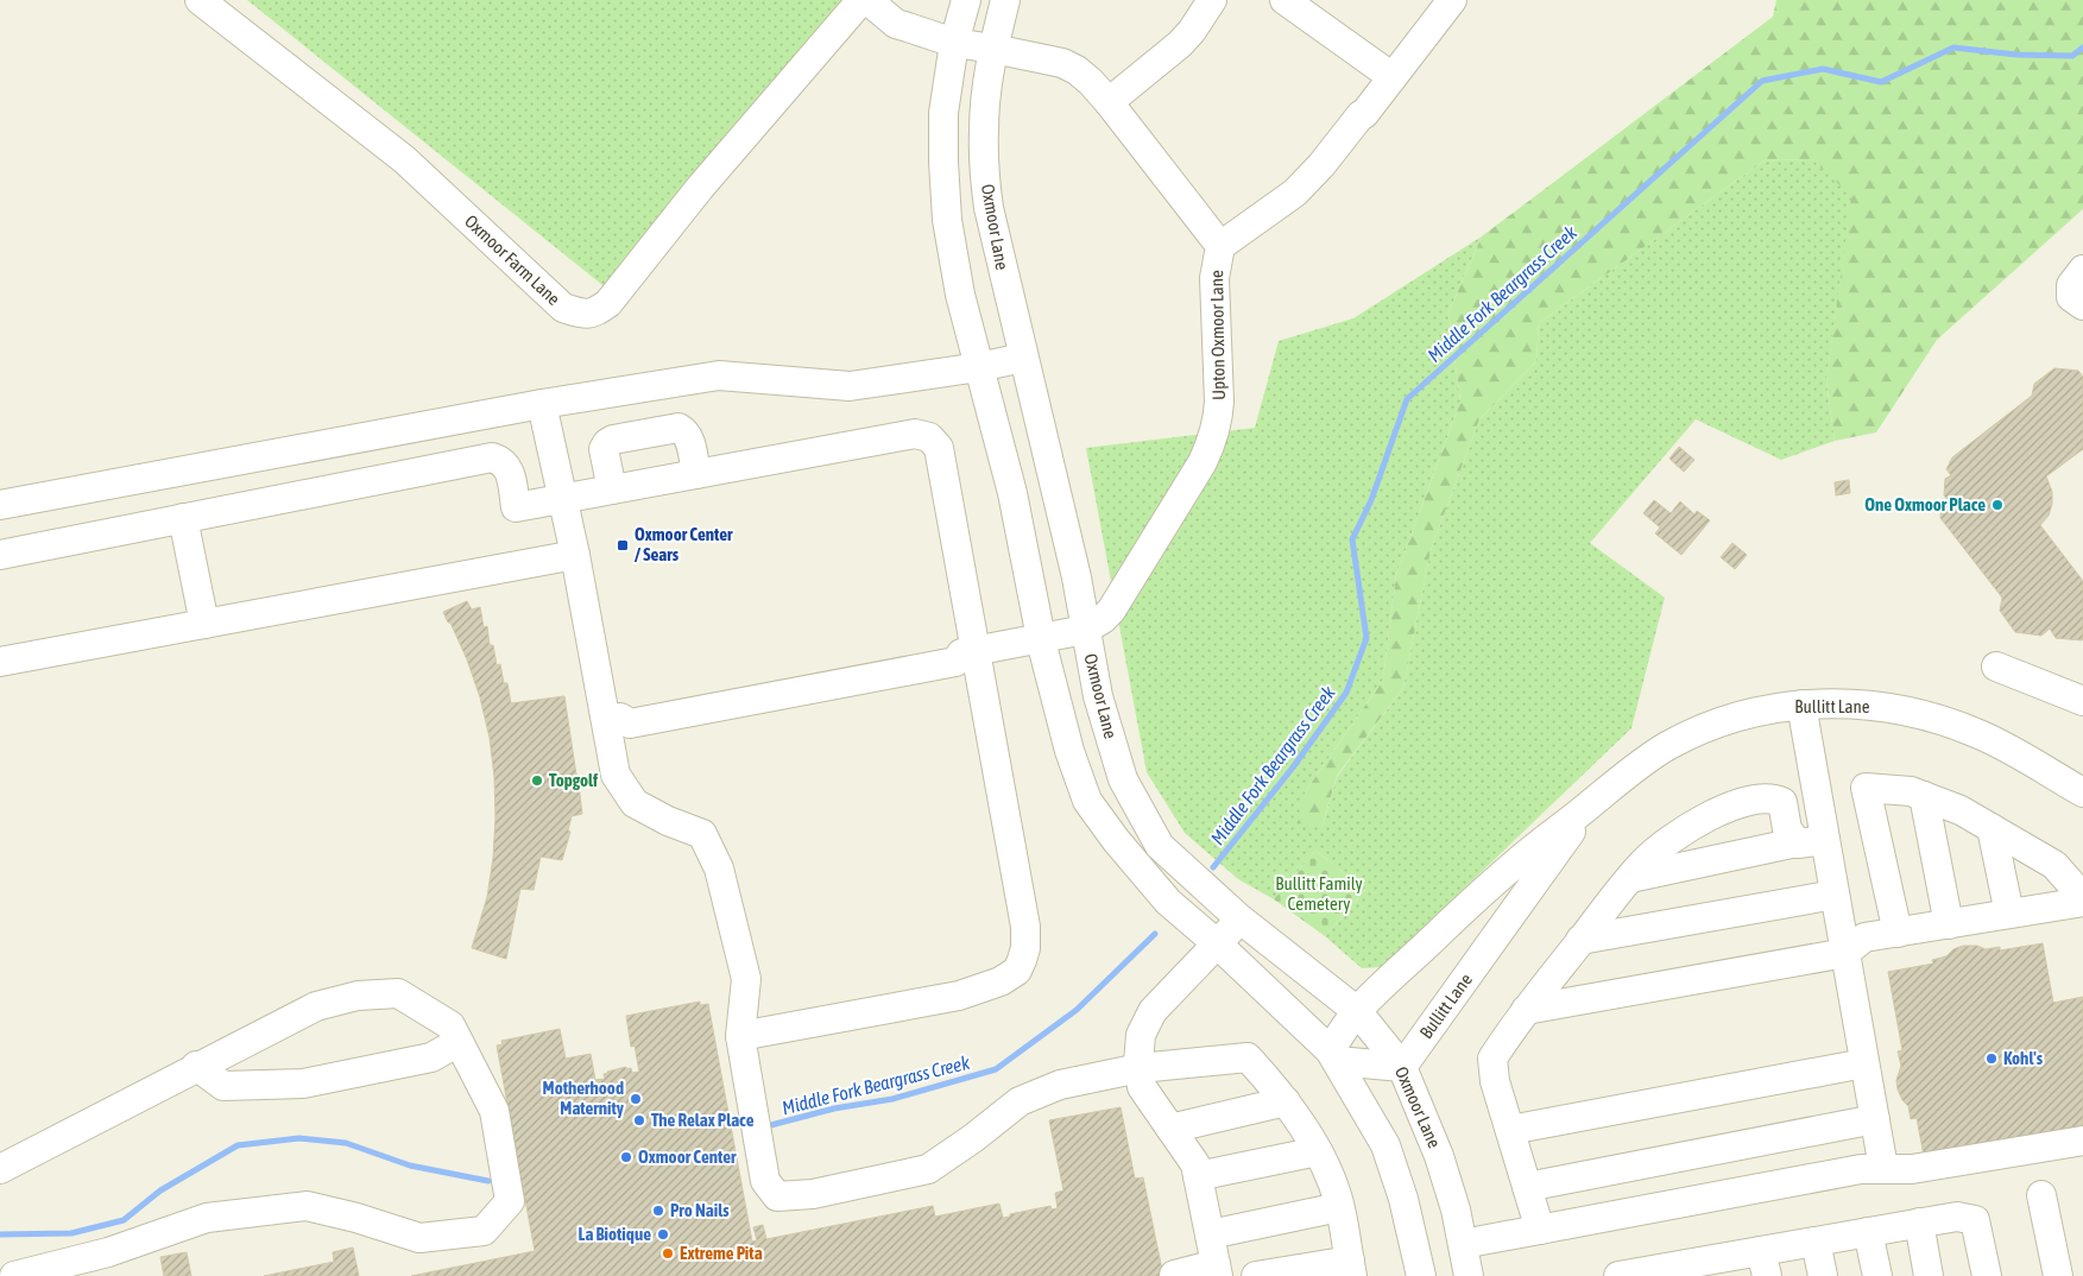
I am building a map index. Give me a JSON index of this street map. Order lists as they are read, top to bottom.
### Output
{
  "streets": {
    "street": [
      "Oxmoor Lane",
      "Oxmoor Farm Lane",
      "Upton Oxmoor Lane",
      "Bullitt Lane"
    ]
  },
  "crossings": [
    ["Oxmoor Lane", "Upton Oxmoor Lane"],
    ["Oxmoor Lane", "Bullitt Lane"]
  ],
  "water": ["Middle Fork Beargrass Creek"],
  "parks": ["Bullitt Family Cemetery"],
  "places": {
    "other": [
      "One Oxmoor Place",
      "Topgolf",
      "Kohl's",
      "Motherhood Maternity",
      "The Relax Place",
      "Oxmoor Center",
      "Pro Nails",
      "La Biotique",
      "Extreme Pita"
    ],
    "transit": ["Oxmoor Center / Sears"]
  }
}
